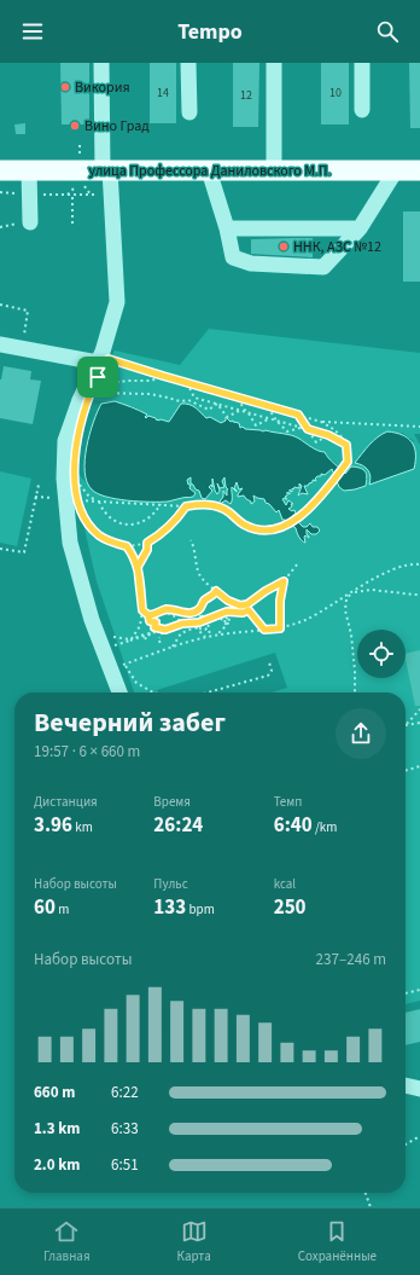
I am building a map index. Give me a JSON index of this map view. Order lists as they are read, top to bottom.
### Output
{
  "streets": {
    "main road": ["улица Профессора Даниловского М.П."]
  },
  "places": ["Викория", "Вино Град", "ННК, АЗС №12"],
  "house_numbers": ["14", "10", "12"],
  "page": {
    "header": "Tempo",
    "heading": ["Вечерний забег", "19:57 · 6 × 660 m"],
    "stats": [
      ["Дистанция", "3.96 km"],
      ["Время", "26:24"],
      ["Темп", "6:40 /km"],
      ["Набор высоты", "60 m"],
      ["Пульс", "133 bpm"],
      ["kcal", "250"]
    ],
    "chart": ["Набор высоты", "237–246 m"],
    "list": [
      {
        "name": "660 m",
        "note": "6:22"
      },
      {
        "name": "1.3 km",
        "note": "6:33"
      },
      {
        "name": "2.0 km",
        "note": "6:51"
      }
    ],
    "tabs": ["Главная", "Карта", "Сохранённые"]
  }
}
